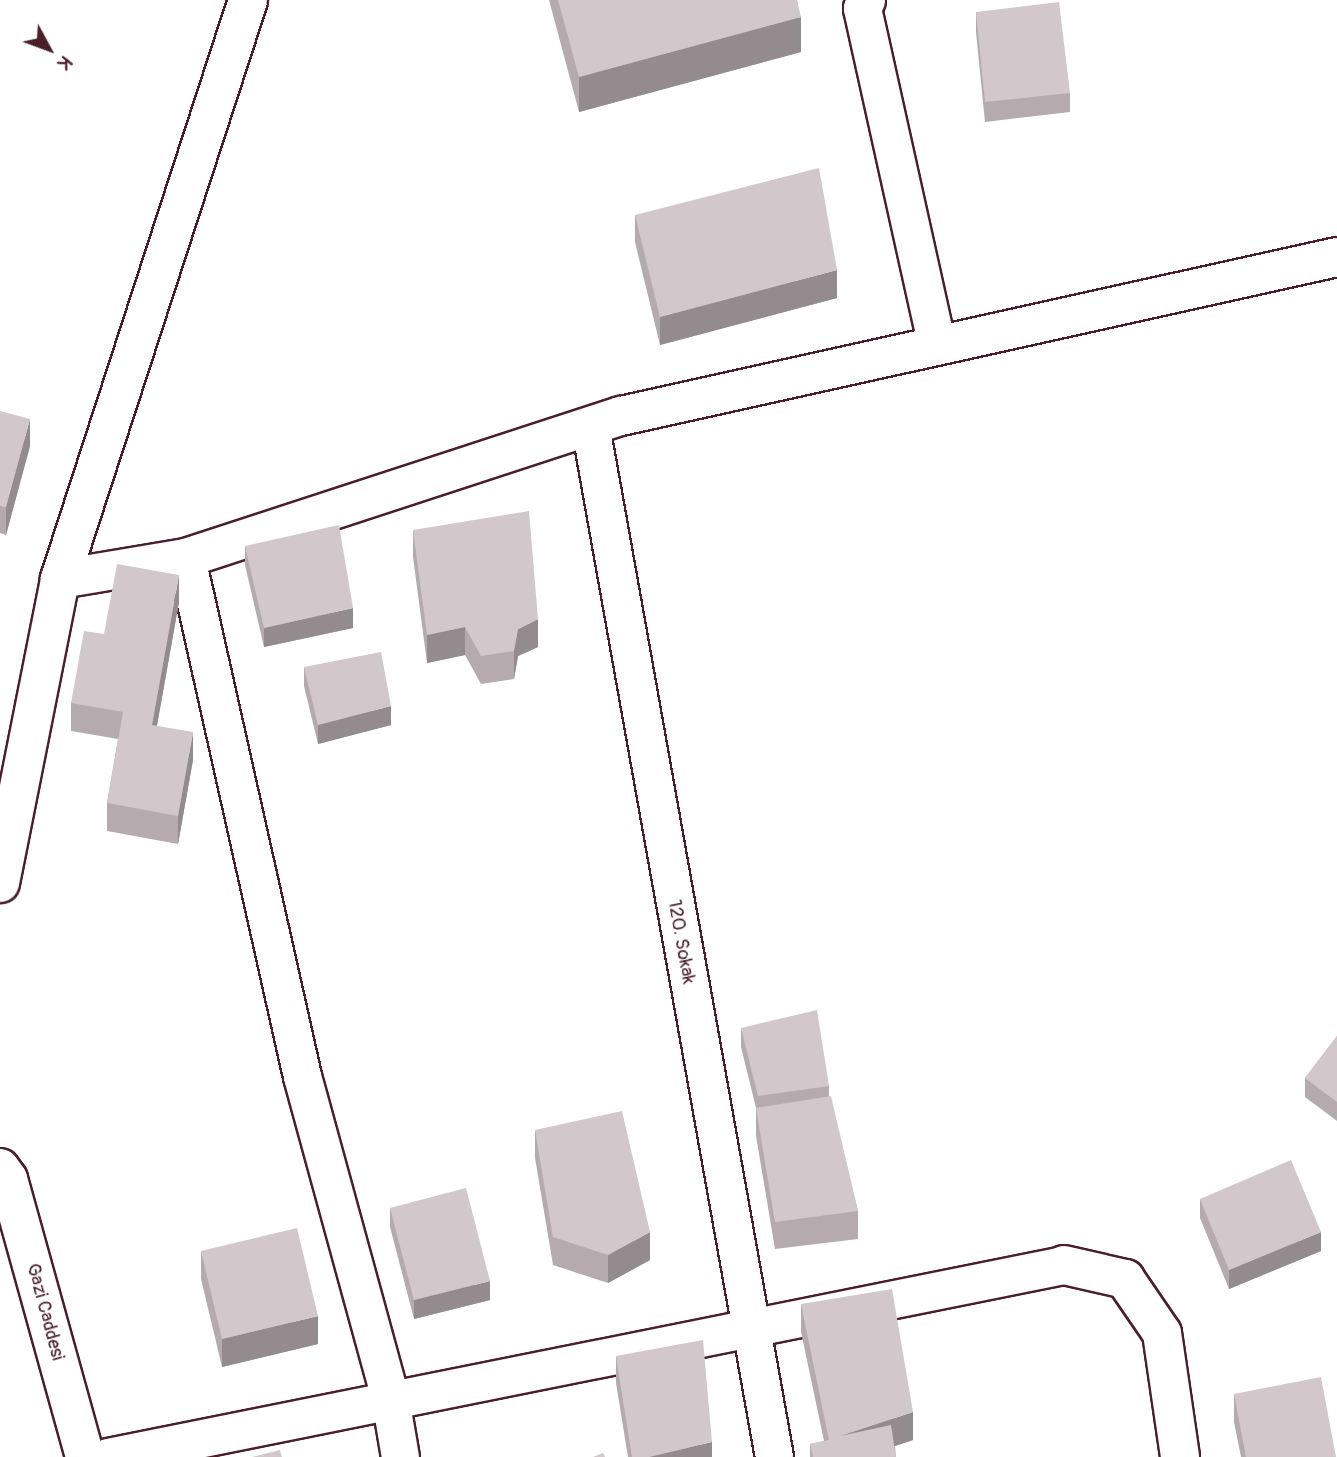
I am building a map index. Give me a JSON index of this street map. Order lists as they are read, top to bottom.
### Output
{
  "streets": {
    "street": ["120. Sokak", "Gazi Caddesi"]
  },
  "north": "bottom right"
}
